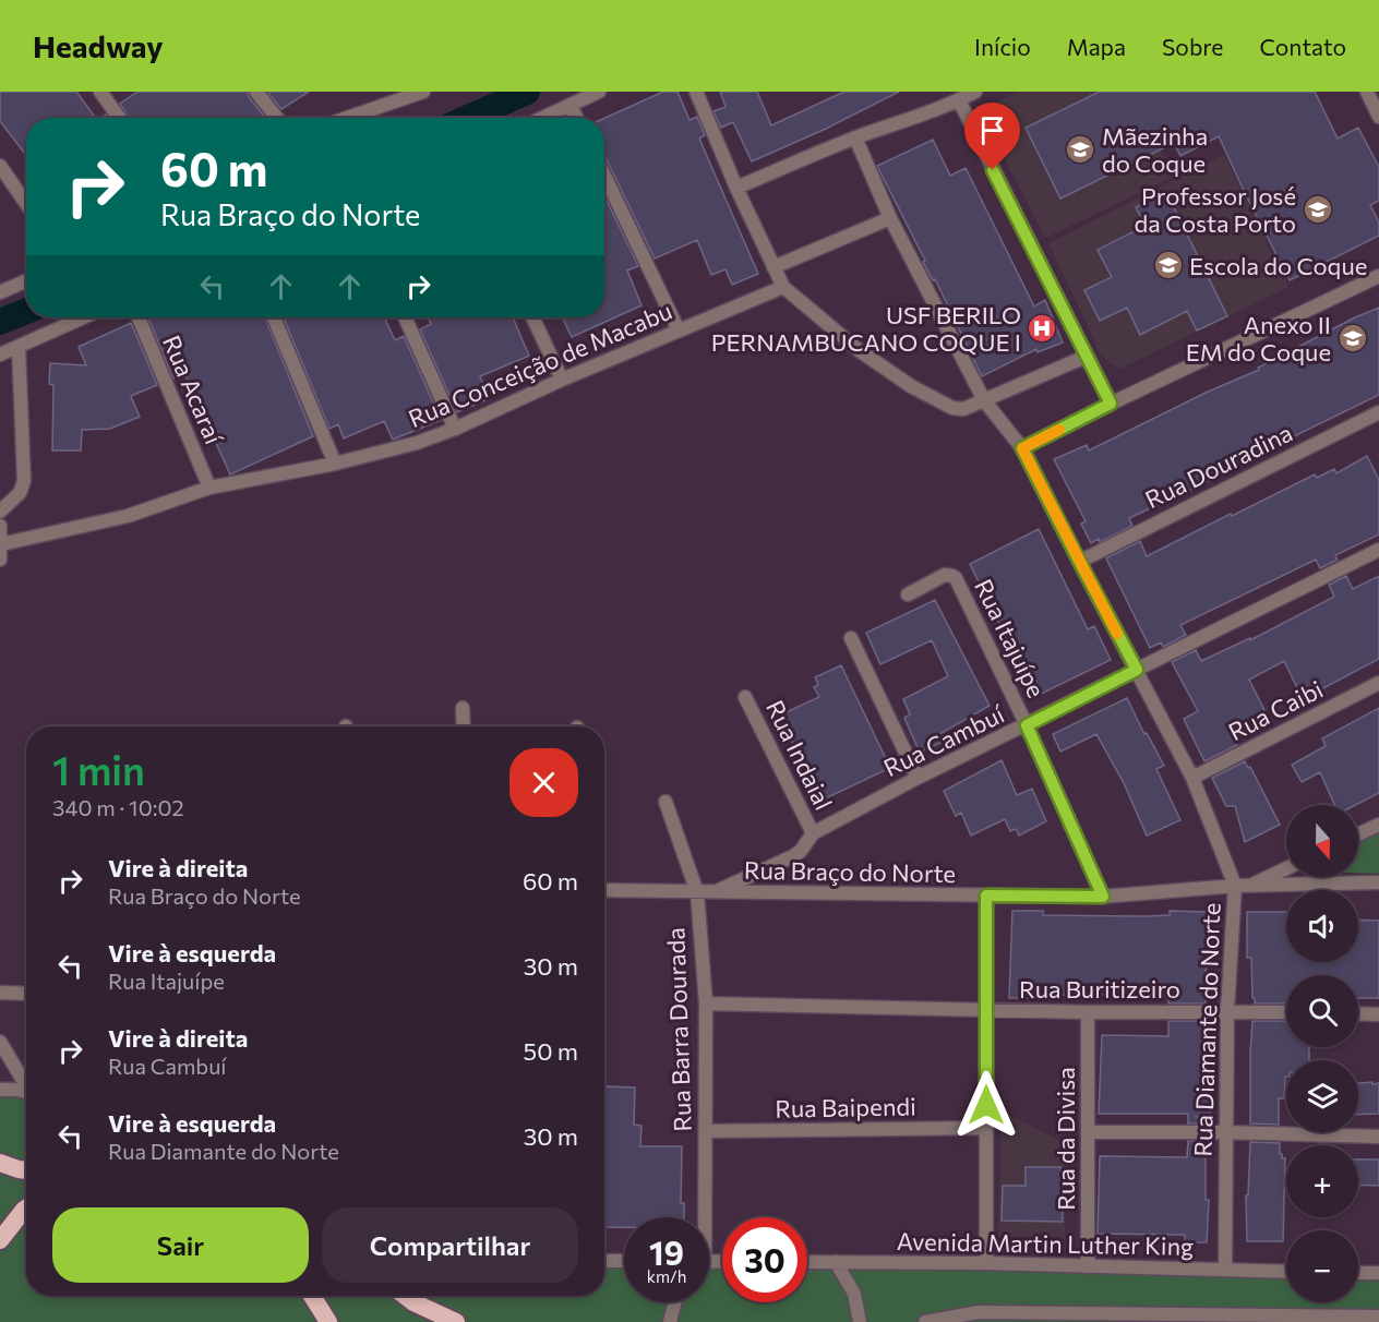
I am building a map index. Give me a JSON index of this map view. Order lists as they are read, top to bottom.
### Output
{
  "streets": {
    "street": [
      "Rua Conceição de Macabu",
      "Rua Acaraí",
      "Rua Douradina",
      "Rua Itajuípe",
      "Rua Caibi",
      "Rua Cambuí",
      "Rua Indaial",
      "Rua Braço do Norte",
      "Rua Buritizeiro",
      "Rua Barra Dourada",
      "Rua Diamante do Norte",
      "Rua Baipendi",
      "Rua da Divisa",
      "Avenida Martin Luther King"
    ]
  },
  "crossings": [
    ["Rua Conceição de Macabu", "Rua Acaraí"],
    ["Rua Douradina", "Rua Diamante do Norte"],
    ["Rua Itajuípe", "Rua Cambuí"],
    ["Rua Itajuípe", "Rua Braço do Norte"],
    ["Rua Caibi", "Rua Diamante do Norte"],
    ["Rua Cambuí", "Rua Indaial"],
    ["Rua Cambuí", "Rua Braço do Norte"],
    ["Rua Cambuí", "Rua Diamante do Norte"],
    ["Rua Braço do Norte", "Rua Barra Dourada"],
    ["Rua Braço do Norte", "Rua Diamante do Norte"],
    ["Rua Buritizeiro", "Rua Barra Dourada"],
    ["Rua Buritizeiro", "Rua Diamante do Norte"],
    ["Rua Buritizeiro", "Rua da Divisa"],
    ["Rua Barra Dourada", "Rua Baipendi"],
    ["Rua Diamante do Norte", "Avenida Martin Luther King"],
    ["Rua da Divisa", "Avenida Martin Luther King"]
  ],
  "places": {
    "school or university": [
      "Mãezinha do Coque",
      "Professor José da Costa Porto",
      "Escola do Coque",
      "Anexo II EM do Coque"
    ],
    "hospital": ["USF BERILO PERNAMBUCANO COQUE I"]
  },
  "north": "bottom",
  "page": {
    "header": "Headway",
    "nav": [
      "Início",
      "Mapa",
      "Sobre",
      "Contato"
    ],
    "turn": ["60 m", "Rua Braço do Norte"],
    "heading": ["1 min", "340 m · 10:02"],
    "map_buttons": ["+", "−"],
    "list": [
      {
        "name": "Vire à direita",
        "note": "Rua Braço do Norte",
        "value": "60 m"
      },
      {
        "name": "Vire à esquerda",
        "note": "Rua Itajuípe",
        "value": "30 m"
      },
      {
        "name": "Vire à direita",
        "note": "Rua Cambuí",
        "value": "50 m"
      },
      {
        "name": "Vire à esquerda",
        "note": "Rua Diamante do Norte",
        "value": "30 m"
      }
    ],
    "buttons": ["Sair", "Compartilhar"],
    "speed": "19 km/h",
    "limit": "30"
  }
}
